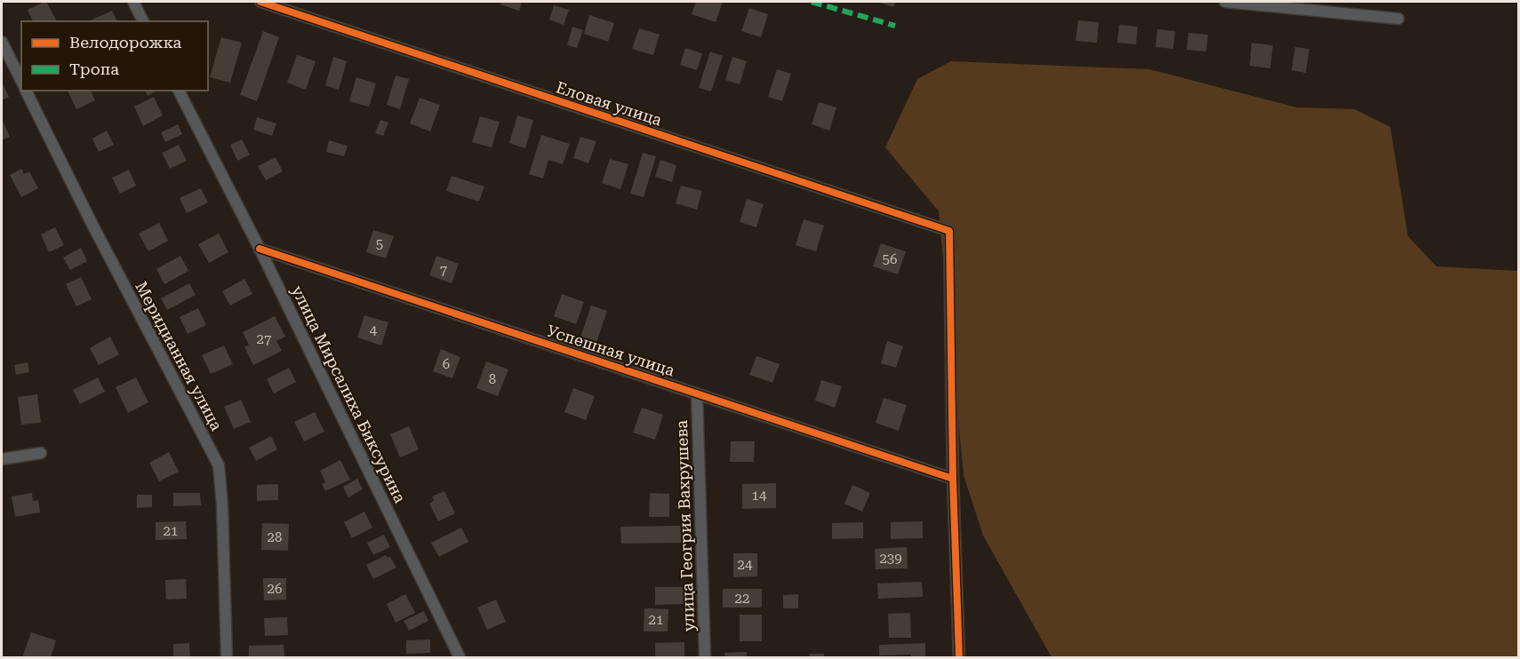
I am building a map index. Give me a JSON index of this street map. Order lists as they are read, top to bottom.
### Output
{
  "streets": {
    "street": [
      "Еловая улица",
      "Успешная улица",
      "Меридианная улица",
      "улица Мирсалиха Биксурина",
      "улица Геогрия Вахрушева"
    ]
  },
  "crossings": [
    ["Еловая улица", "Успешная улица"],
    ["Успешная улица", "улица Мирсалиха Биксурина"],
    ["Успешная улица", "улица Геогрия Вахрушева"]
  ],
  "house_numbers": [
    "5",
    "56",
    "7",
    "4",
    "27",
    "6",
    "8",
    "14",
    "21",
    "28",
    "239",
    "24",
    "26",
    "22",
    "21"
  ],
  "legend": ["Велодорожка", "Тропа"]
}
